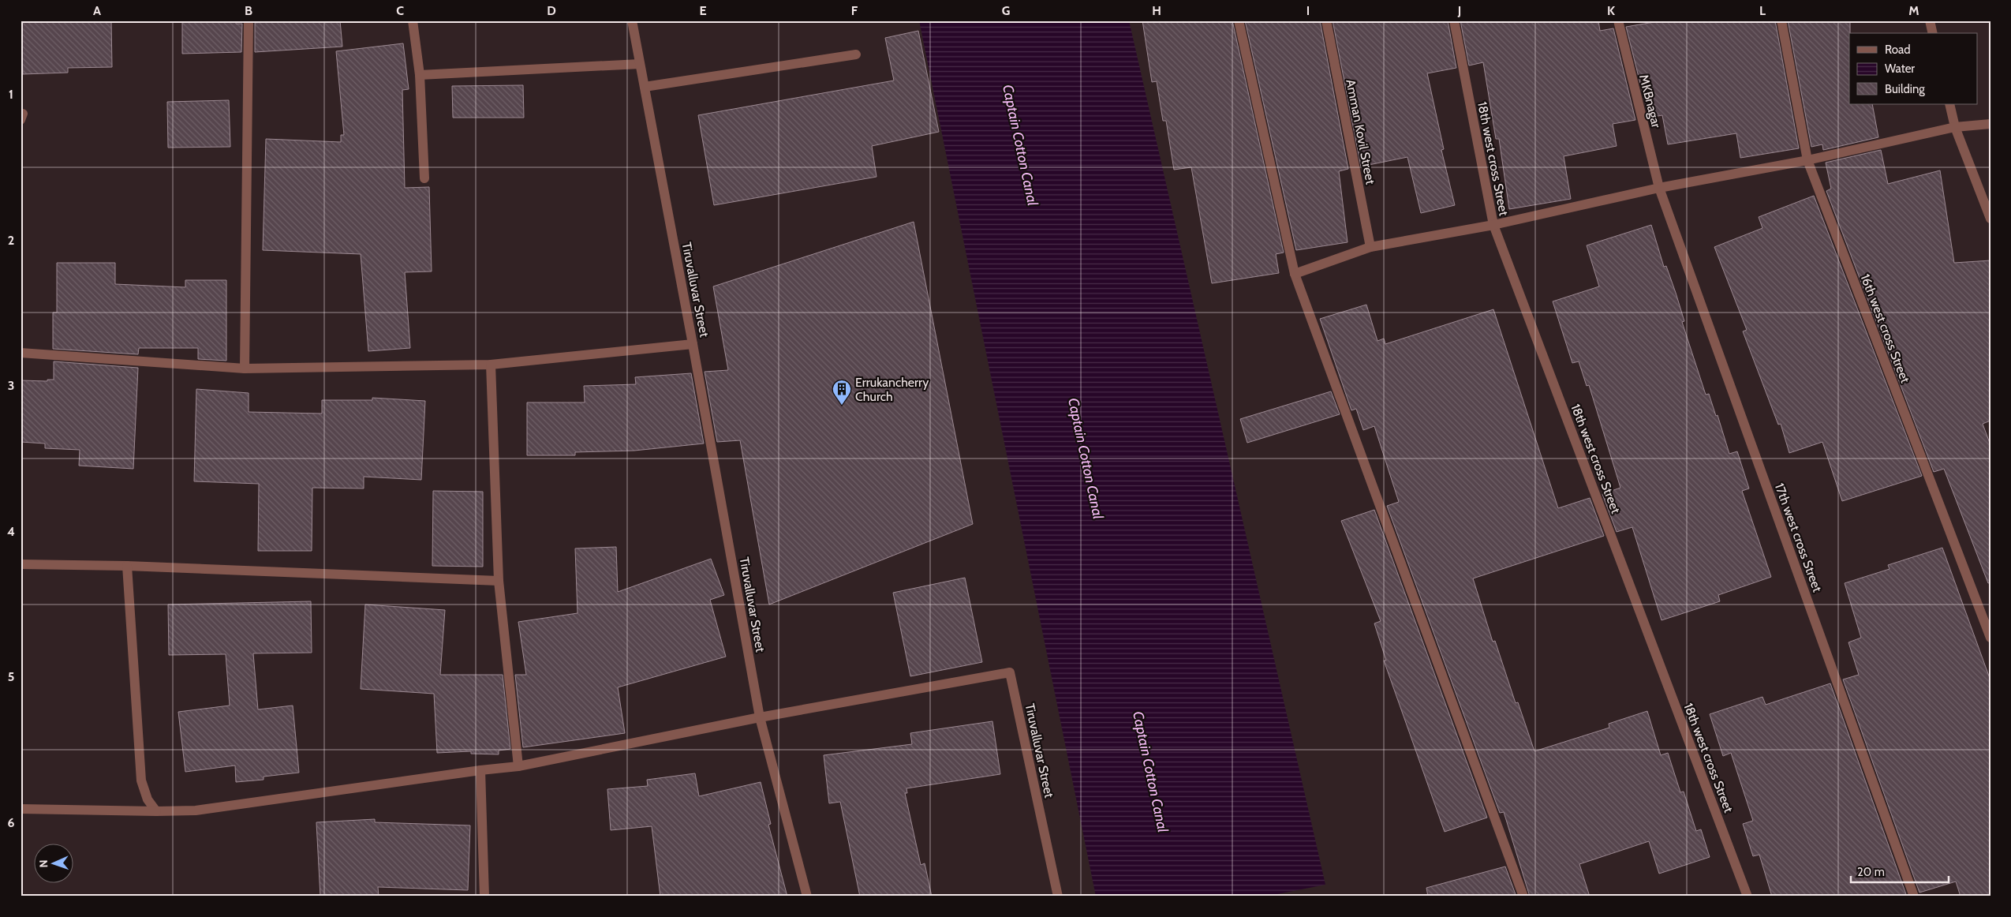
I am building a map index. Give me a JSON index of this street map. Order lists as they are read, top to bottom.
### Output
{
  "streets": {
    "street": [
      "MKBnagar",
      "Amman Kovil Street",
      "18th west cross Street",
      "Tiruvalluvar Street",
      "16th west cross Street",
      "17th west cross Street"
    ]
  },
  "crossings": [
    ["MKBnagar", "17th west cross Street"]
  ],
  "water": ["Captain Cotton Canal"],
  "places": {
    "building": ["Errukancherry Church"]
  },
  "legend": ["Road", "Water", "Building"],
  "scale_bar": "20 m",
  "north": "left",
  "grid": {
    "columns": [
      "A",
      "B",
      "C",
      "D",
      "E",
      "F",
      "G",
      "H",
      "I",
      "J",
      "K",
      "L",
      "M"
    ],
    "rows": [
      "1",
      "2",
      "3",
      "4",
      "5",
      "6"
    ]
  }
}
